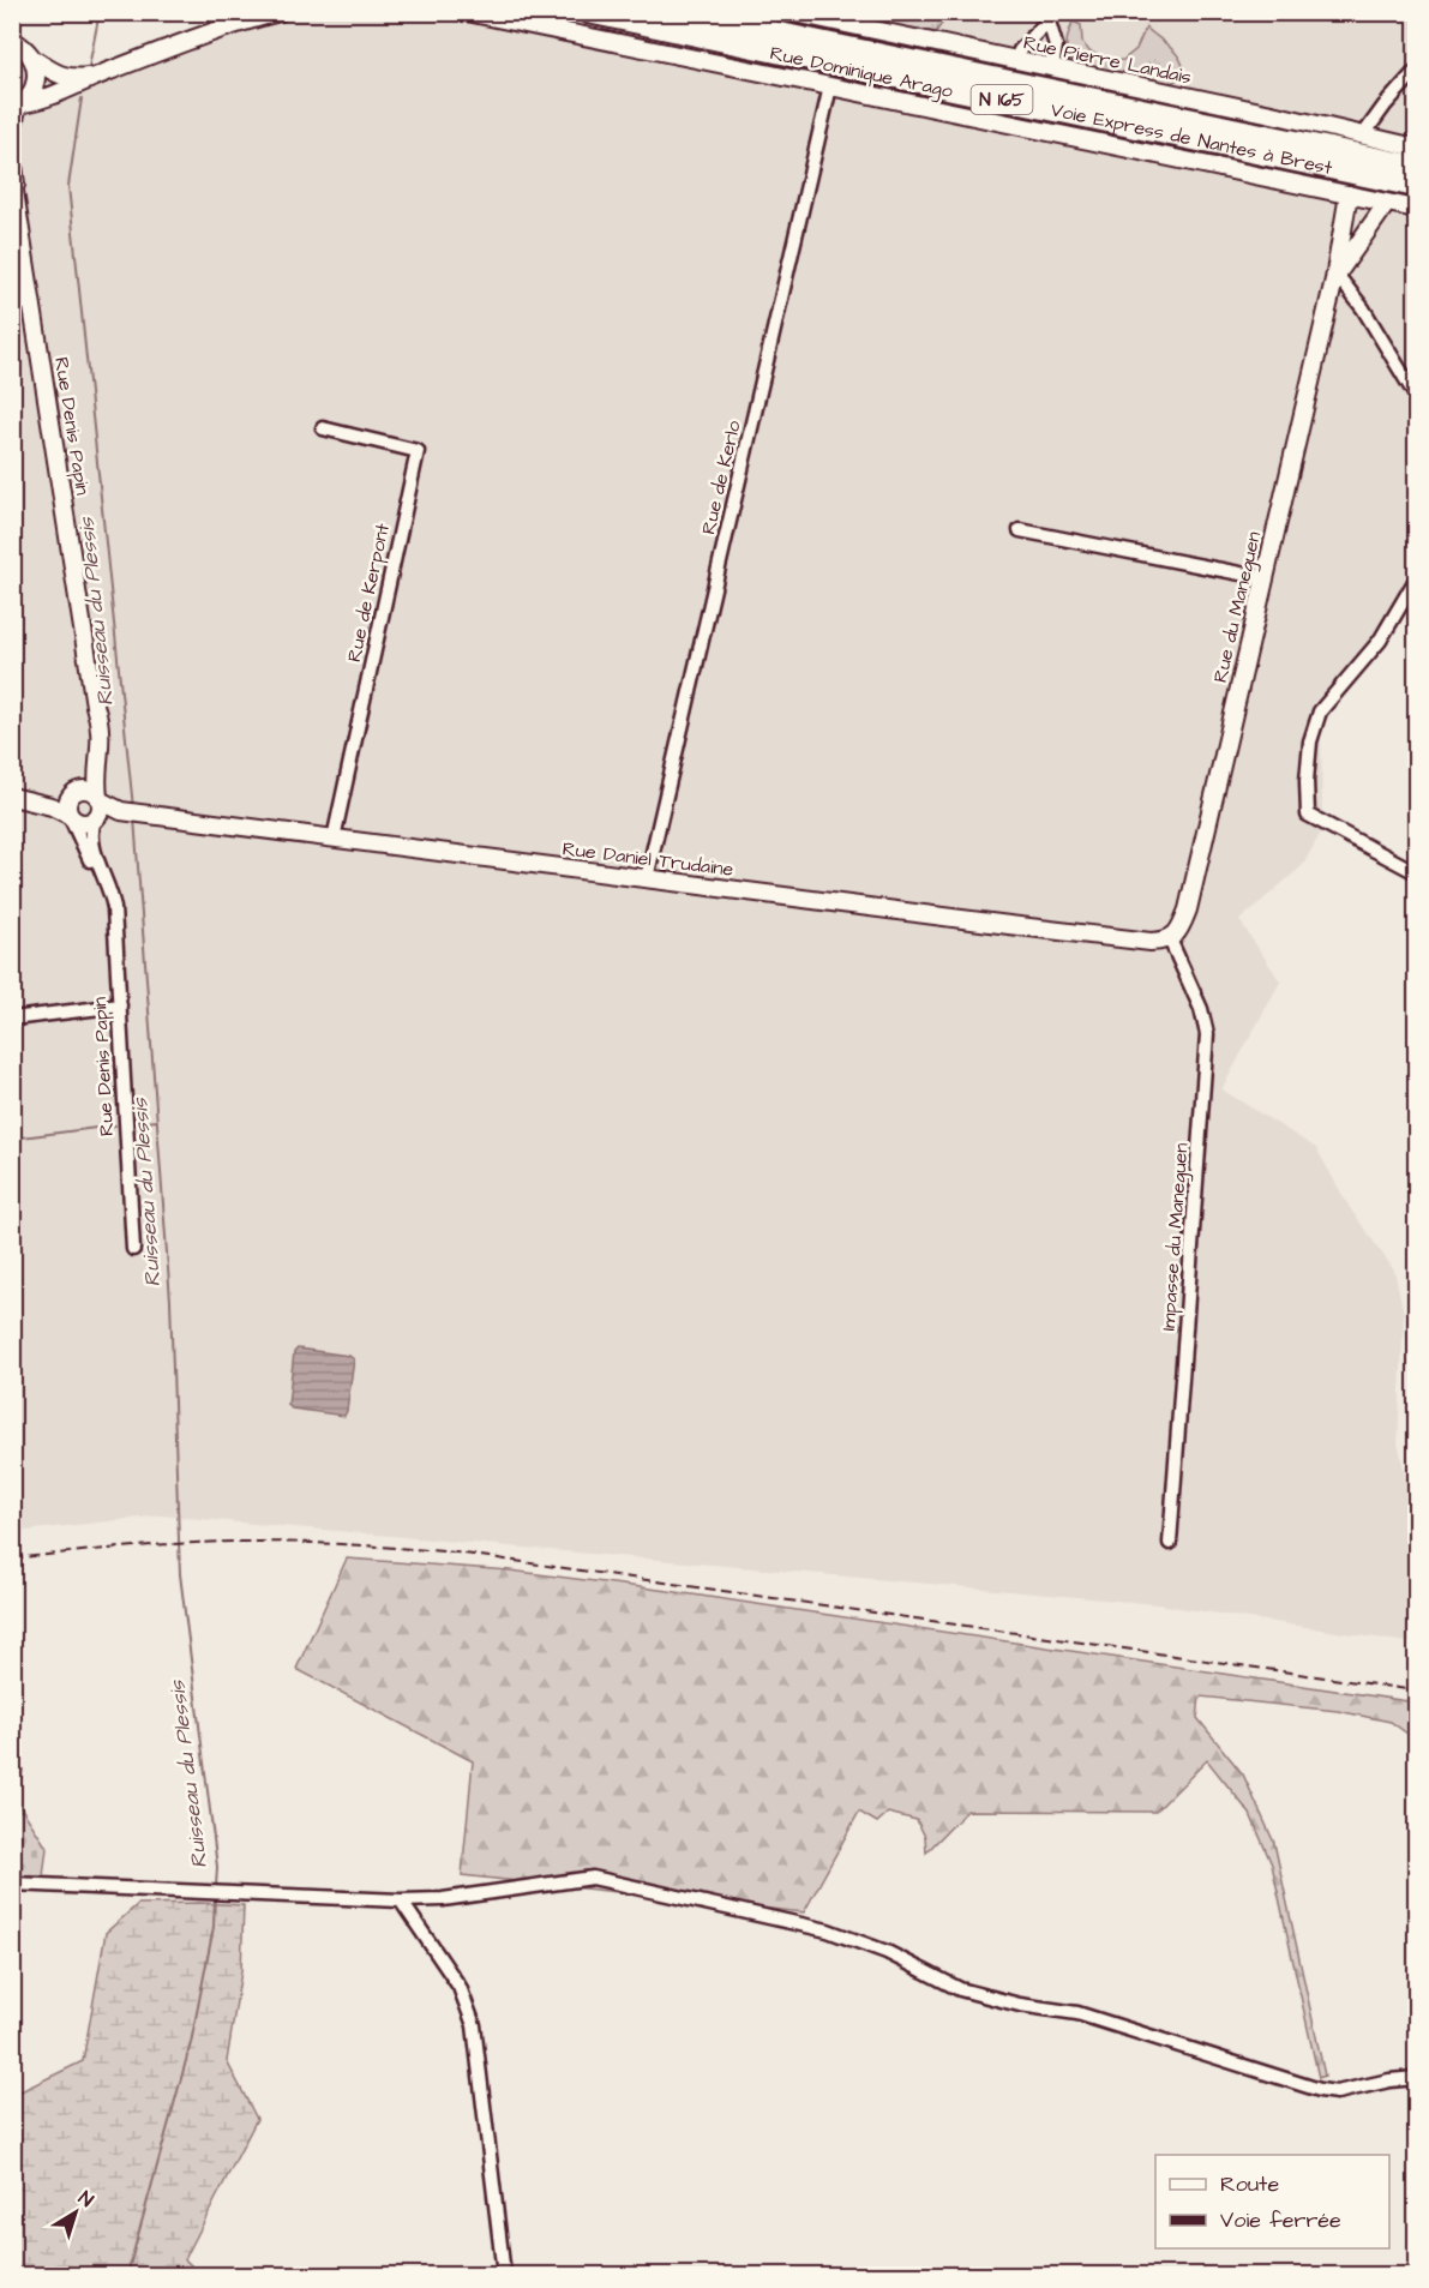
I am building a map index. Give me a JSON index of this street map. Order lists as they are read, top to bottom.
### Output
{
  "streets": {
    "highway": ["N 165", "Voie Express de Nantes à Brest"],
    "street": [
      "Rue Pierre Landais",
      "Rue Dominique Arago",
      "Rue Denis Papin",
      "Rue de Kerlo",
      "Rue de Kerpont",
      "Rue du Maneguen",
      "Rue Daniel Trudaine",
      "Impasse du Maneguen"
    ]
  },
  "crossings": [
    ["Rue Dominique Arago", "Rue de Kerlo"],
    ["Rue Dominique Arago", "Rue du Maneguen"],
    ["Rue Denis Papin", "Rue Daniel Trudaine"],
    ["Rue de Kerlo", "Rue Daniel Trudaine"],
    ["Rue de Kerpont", "Rue Daniel Trudaine"],
    ["Rue du Maneguen", "Rue Daniel Trudaine"],
    ["Rue du Maneguen", "Impasse du Maneguen"],
    ["Rue Daniel Trudaine", "Impasse du Maneguen"]
  ],
  "water": ["Ruisseau du Plessis"],
  "legend": ["Route", "Voie ferrée"],
  "north": "top right"
}
